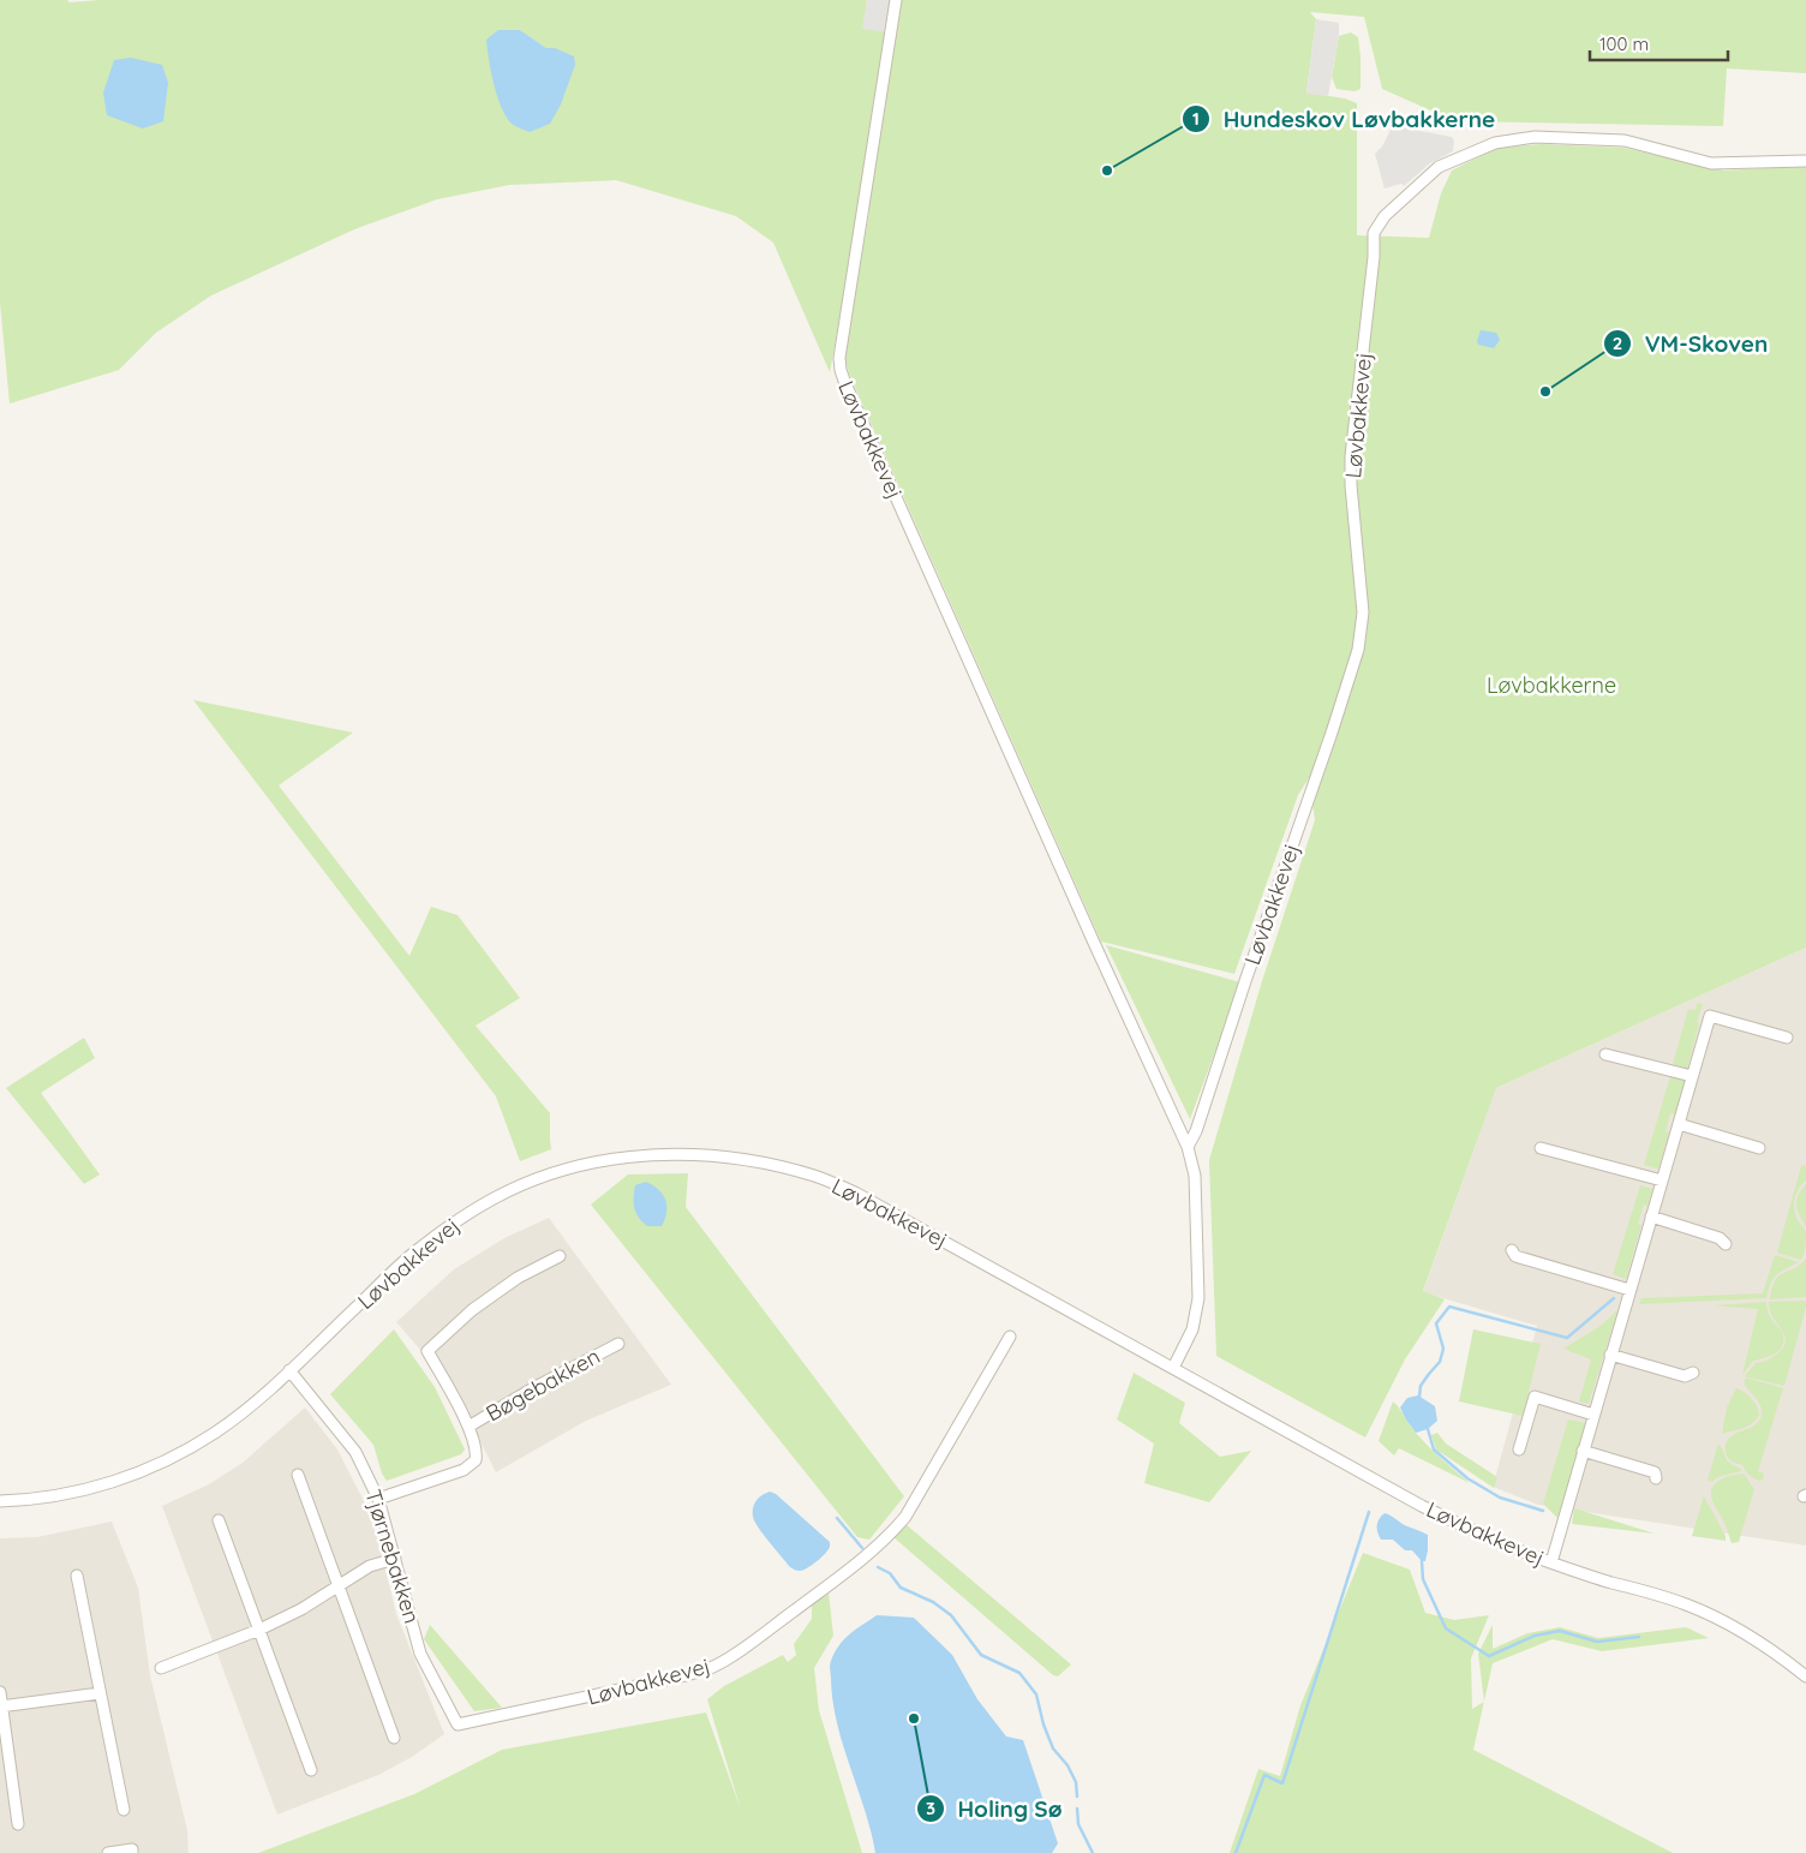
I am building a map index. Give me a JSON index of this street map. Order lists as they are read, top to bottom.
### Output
{
  "streets": {
    "street": ["Løvbakkevej", "Bøgebakken", "Tjørnebakken"]
  },
  "crossings": [
    ["Løvbakkevej", "Tjørnebakken"],
    ["Bøgebakken", "Tjørnebakken"]
  ],
  "parks": ["Løvbakkerne"],
  "places": ["Hundeskov Løvbakkerne", "VM-Skoven", "Holing Sø"],
  "scale_bar": "100 m"
}
